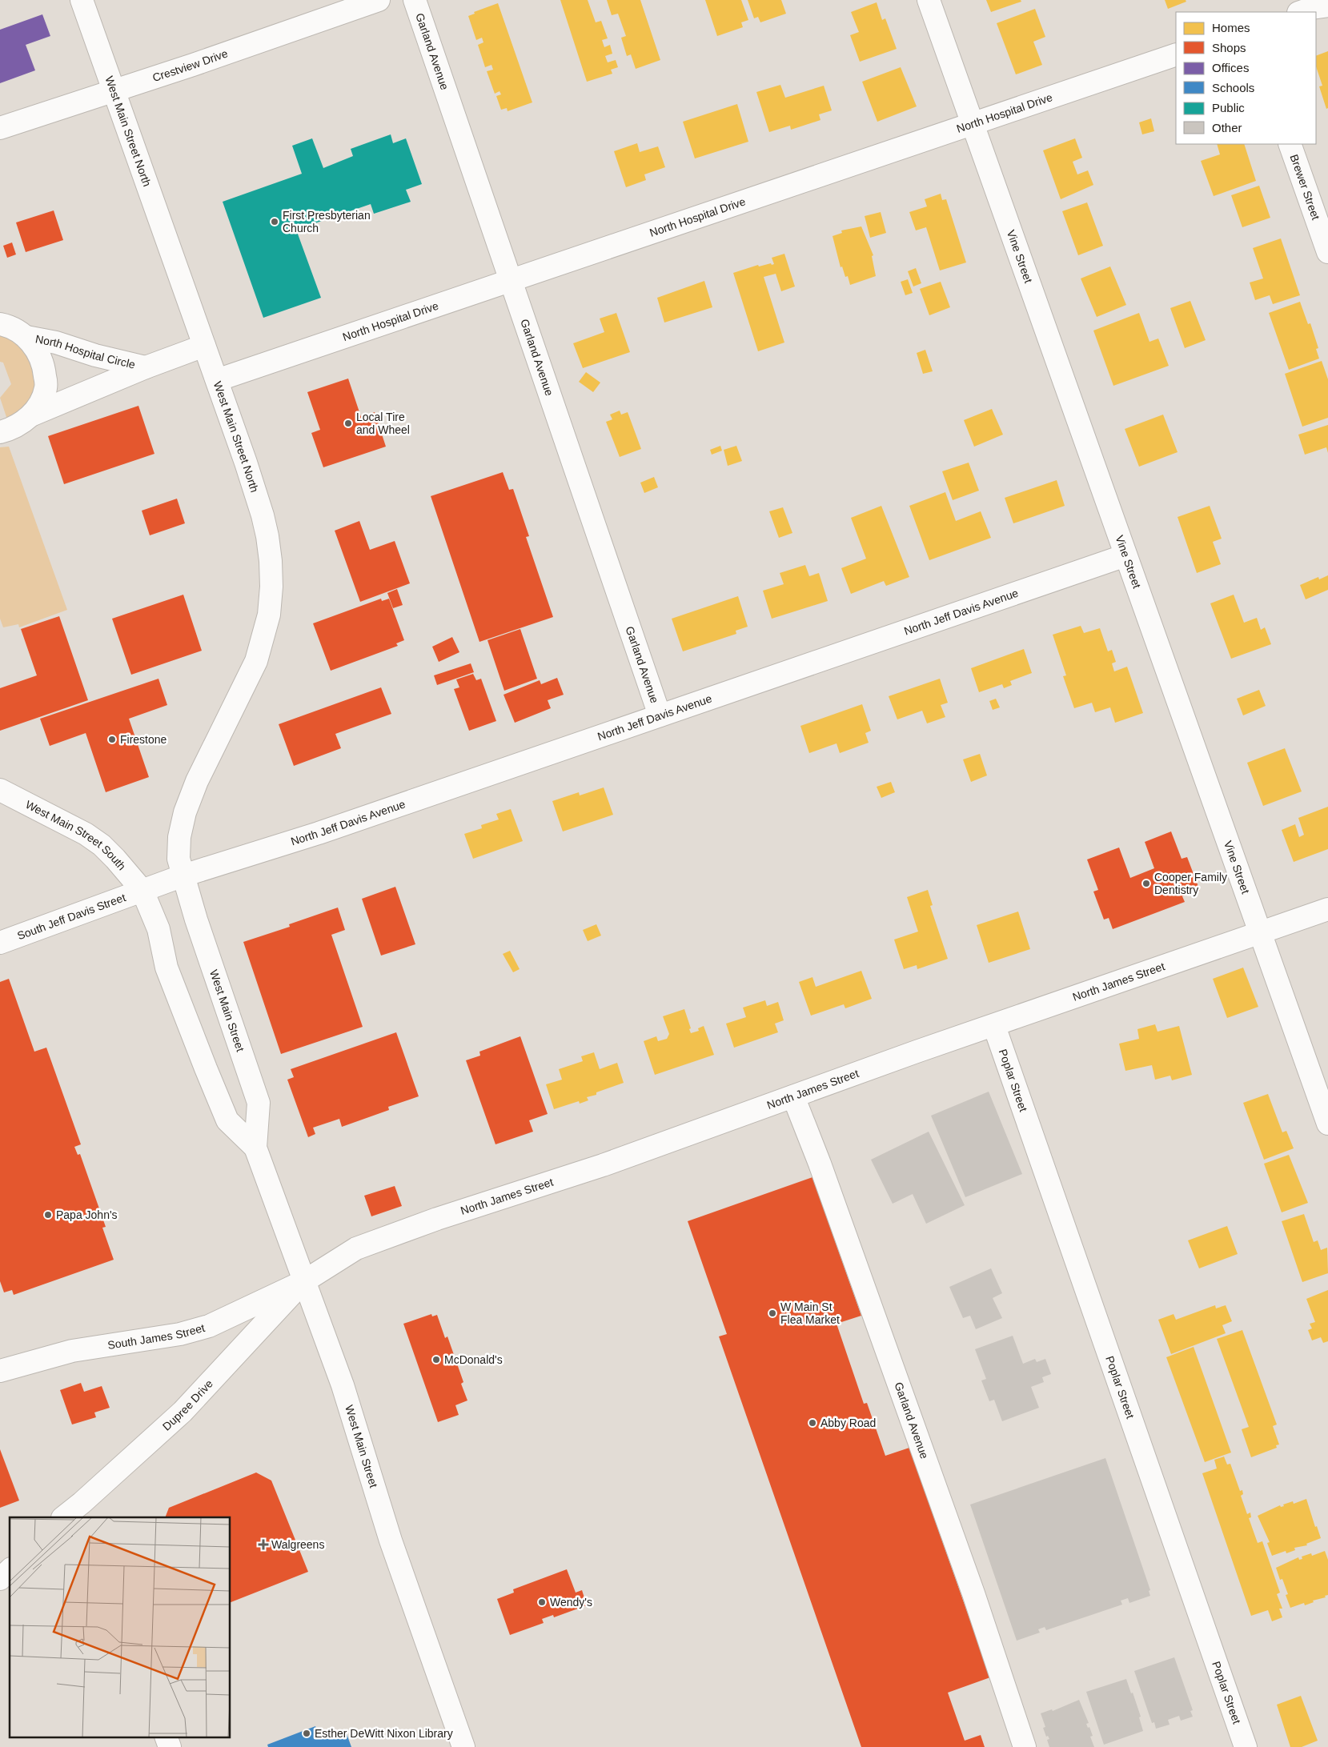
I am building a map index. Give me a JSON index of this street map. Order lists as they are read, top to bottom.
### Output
{
  "streets": {
    "street": [
      "Garland Avenue",
      "Crestview Drive",
      "North Hospital Drive",
      "West Main Street North",
      "Brewer Street",
      "Vine Street",
      "North Hospital Circle",
      "North Jeff Davis Avenue",
      "West Main Street South",
      "South Jeff Davis Street",
      "North James Street",
      "West Main Street",
      "Poplar Street",
      "South James Street",
      "Dupree Drive"
    ]
  },
  "crossings": [
    ["Garland Avenue", "North Hospital Drive"],
    ["Garland Avenue", "North Jeff Davis Avenue"],
    ["Garland Avenue", "North James Street"],
    ["Crestview Drive", "West Main Street North"],
    ["North Hospital Drive", "West Main Street North"],
    ["North Hospital Drive", "Vine Street"],
    ["West Main Street North", "North Hospital Circle"],
    ["West Main Street North", "North Jeff Davis Avenue"],
    ["West Main Street North", "West Main Street"],
    ["Vine Street", "North Jeff Davis Avenue"],
    ["Vine Street", "North James Street"],
    ["North Jeff Davis Avenue", "West Main Street South"],
    ["North Jeff Davis Avenue", "South Jeff Davis Street"],
    ["North Jeff Davis Avenue", "West Main Street"],
    ["West Main Street South", "South Jeff Davis Street"],
    ["West Main Street South", "West Main Street"],
    ["South Jeff Davis Street", "West Main Street"],
    ["North James Street", "West Main Street"],
    ["North James Street", "Poplar Street"],
    ["North James Street", "South James Street"],
    ["North James Street", "Dupree Drive"],
    ["West Main Street", "South James Street"],
    ["West Main Street", "Dupree Drive"],
    ["South James Street", "Dupree Drive"]
  ],
  "places": {
    "other": [
      "First Presbyterian Church",
      "Local Tire and Wheel",
      "Firestone",
      "Cooper Family Dentistry",
      "Papa John's",
      "W Main St Flea Market",
      "McDonald's",
      "Abby Road",
      "Wendy's",
      "Esther DeWitt Nixon Library"
    ],
    "health": ["Walgreens"]
  },
  "legend": [
    "Homes",
    "Shops",
    "Offices",
    "Schools",
    "Public",
    "Other"
  ]
}
